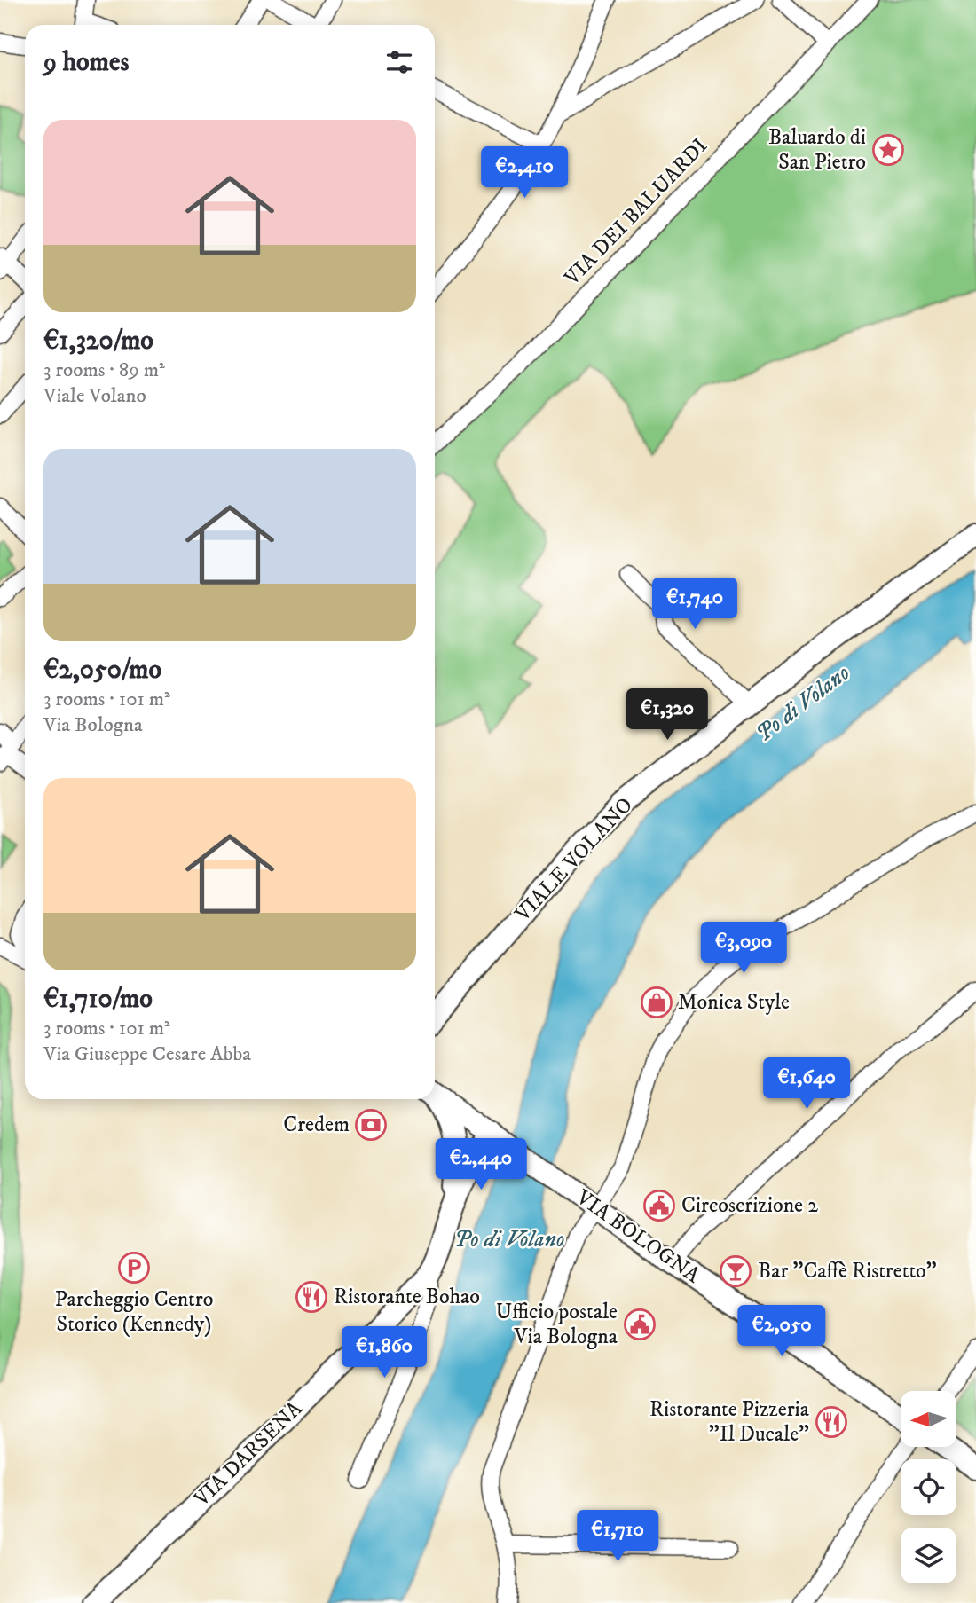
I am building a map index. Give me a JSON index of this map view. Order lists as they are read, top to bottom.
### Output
{
  "streets": {
    "main road": ["VIALE VOLANO", "VIA BOLOGNA", "VIA DARSENA"],
    "street": ["VIA DEI BALUARDI"]
  },
  "crossings": [
    ["VIA BOLOGNA", "VIA DARSENA"]
  ],
  "water": ["Po di Volano"],
  "places": {
    "place": ["Baluardo di San Pietro"],
    "shop": ["Monica Style"],
    "bank": ["Credem"],
    "public building": ["Circoscrizione 2", "Ufficio postale Via Bologna"],
    "parking": ["Parcheggio Centro Storico (Kennedy)"],
    "bar": ["Bar \"Caffè Ristretto\""],
    "restaurant": ["Ristorante Bohao", "Ristorante Pizzeria \"Il Ducale\""]
  },
  "north": "left",
  "page": {
    "heading": "9 homes",
    "list": [
      {
        "name": "€1,320/mo",
        "note": "3 rooms · 89 m² · Viale Volano"
      },
      {
        "name": "€2,050/mo",
        "note": "3 rooms · 101 m² · Via Bologna"
      },
      {
        "name": "€1,710/mo",
        "note": "3 rooms · 101 m² · Via Giuseppe Cesare Abba"
      }
    ],
    "price": [
      "€2,410",
      "€1,740",
      "€1,320",
      "€3,090",
      "€1,640",
      "€2,440",
      "€2,050",
      "€1,860",
      "€1,710"
    ]
  }
}
